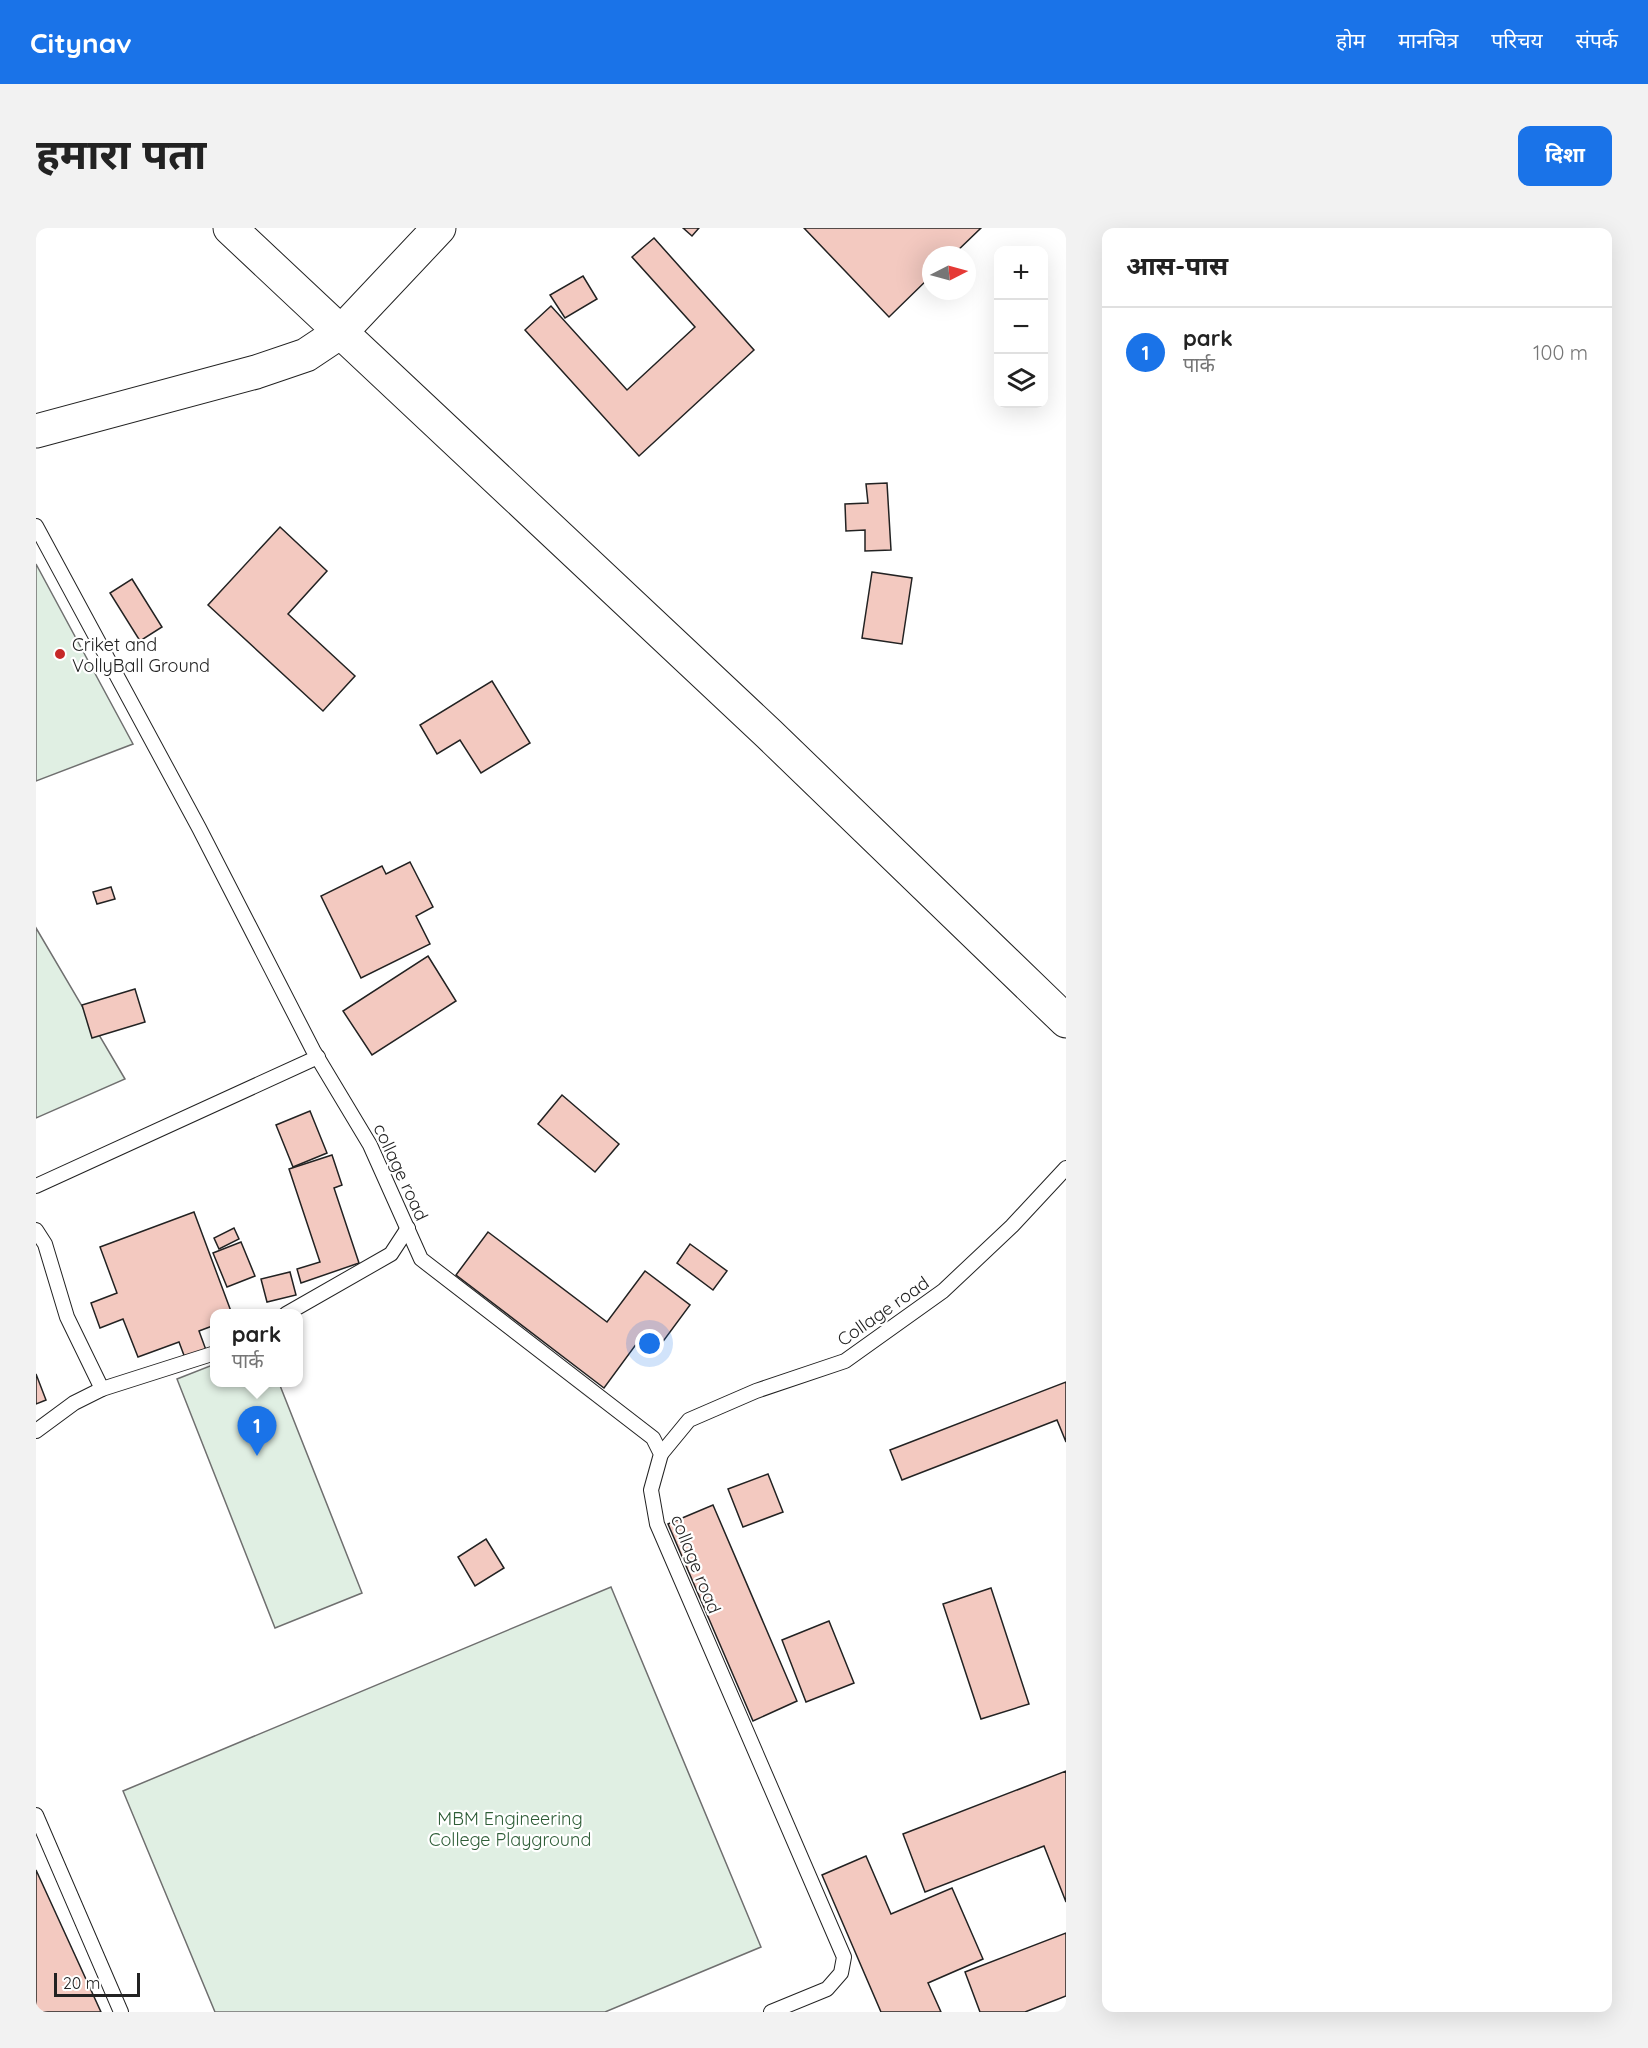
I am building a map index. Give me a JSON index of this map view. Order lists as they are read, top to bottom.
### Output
{
  "streets": {
    "lane": ["collage road", "Collage road"]
  },
  "crossings": [
    ["collage road", "Collage road"]
  ],
  "parks": ["MBM Engineering College Playground"],
  "places": ["Criket and VollyBall Ground"],
  "scale_bar": "20 m",
  "north": "right",
  "page": {
    "header": "Citynav",
    "nav": [
      "होम",
      "मानचित्र",
      "परिचय",
      "संपर्क"
    ],
    "buttons": "दिशा",
    "title": "हमारा पता",
    "heading": "आस-पास",
    "map_buttons": ["+", "−"],
    "list": [
      {
        "mark": "1",
        "name": "park",
        "note": "पार्क",
        "value": "100 m"
      }
    ],
    "popup": ["park", "पार्क"],
    "pins": "1",
    "scale": "20 m"
  }
}
